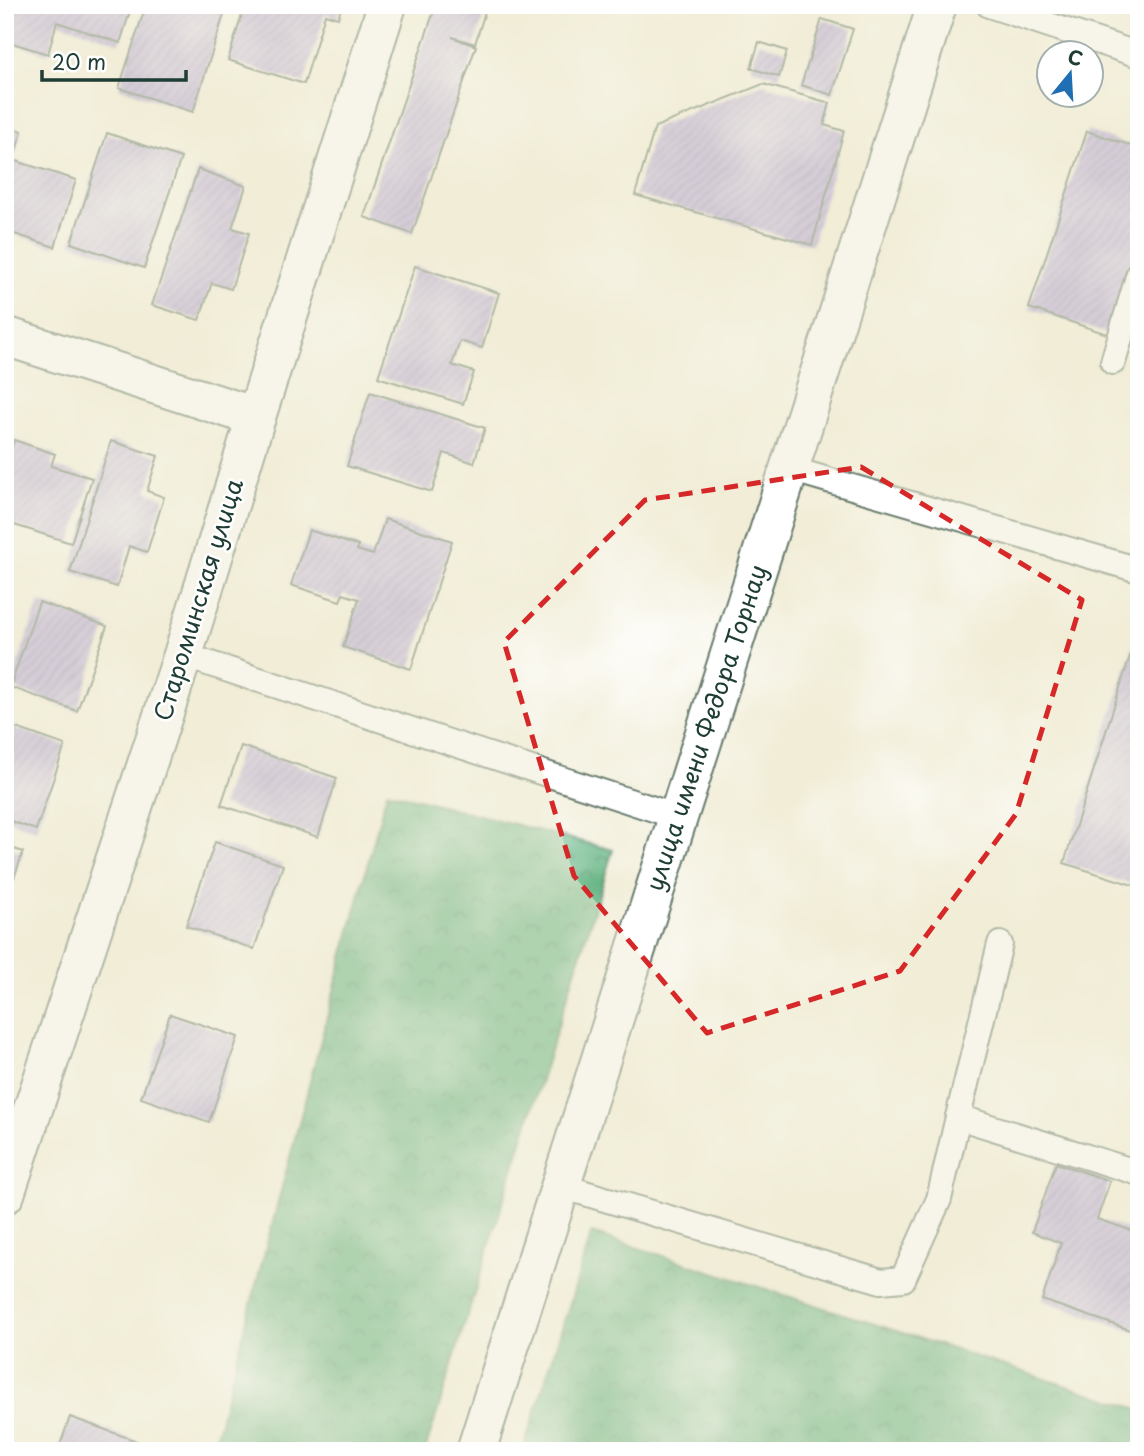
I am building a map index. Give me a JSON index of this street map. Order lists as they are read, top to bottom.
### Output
{
  "streets": {
    "street": ["Староминская улица", "улица имени Федора Торнау"]
  },
  "scale_bar": "20 m",
  "north": "top"
}
